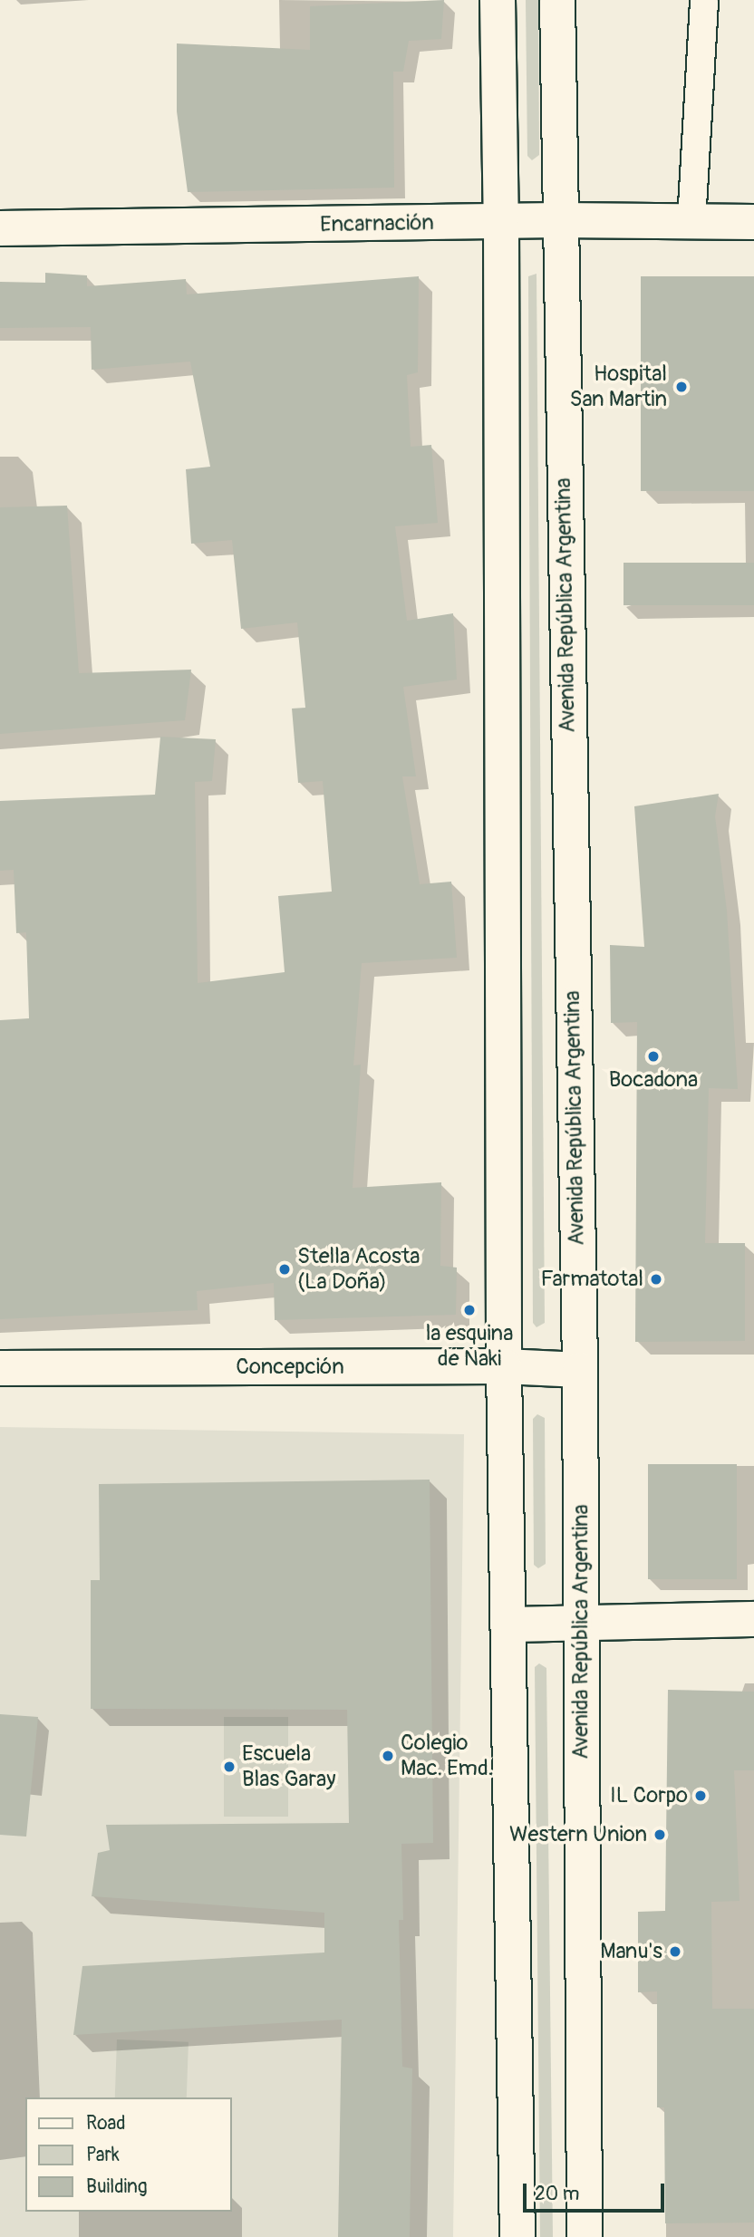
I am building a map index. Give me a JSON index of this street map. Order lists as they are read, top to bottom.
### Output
{
  "streets": {
    "main road": ["Encarnación", "Avenida República Argentina", "Concepción"]
  },
  "crossings": [
    ["Encarnación", "Avenida República Argentina"],
    ["Avenida República Argentina", "Concepción"]
  ],
  "places": [
    "Hospital San Martin",
    "Bocadona",
    "Stella Acosta (La Doña)",
    "Farmatotal",
    "la esquina de Naki",
    "Colegio Mac. Emd.",
    "Escuela Blas Garay",
    "IL Corpo",
    "Western Union",
    "Manu's"
  ],
  "legend": ["Road", "Park", "Building"],
  "scale_bar": "20 m"
}
